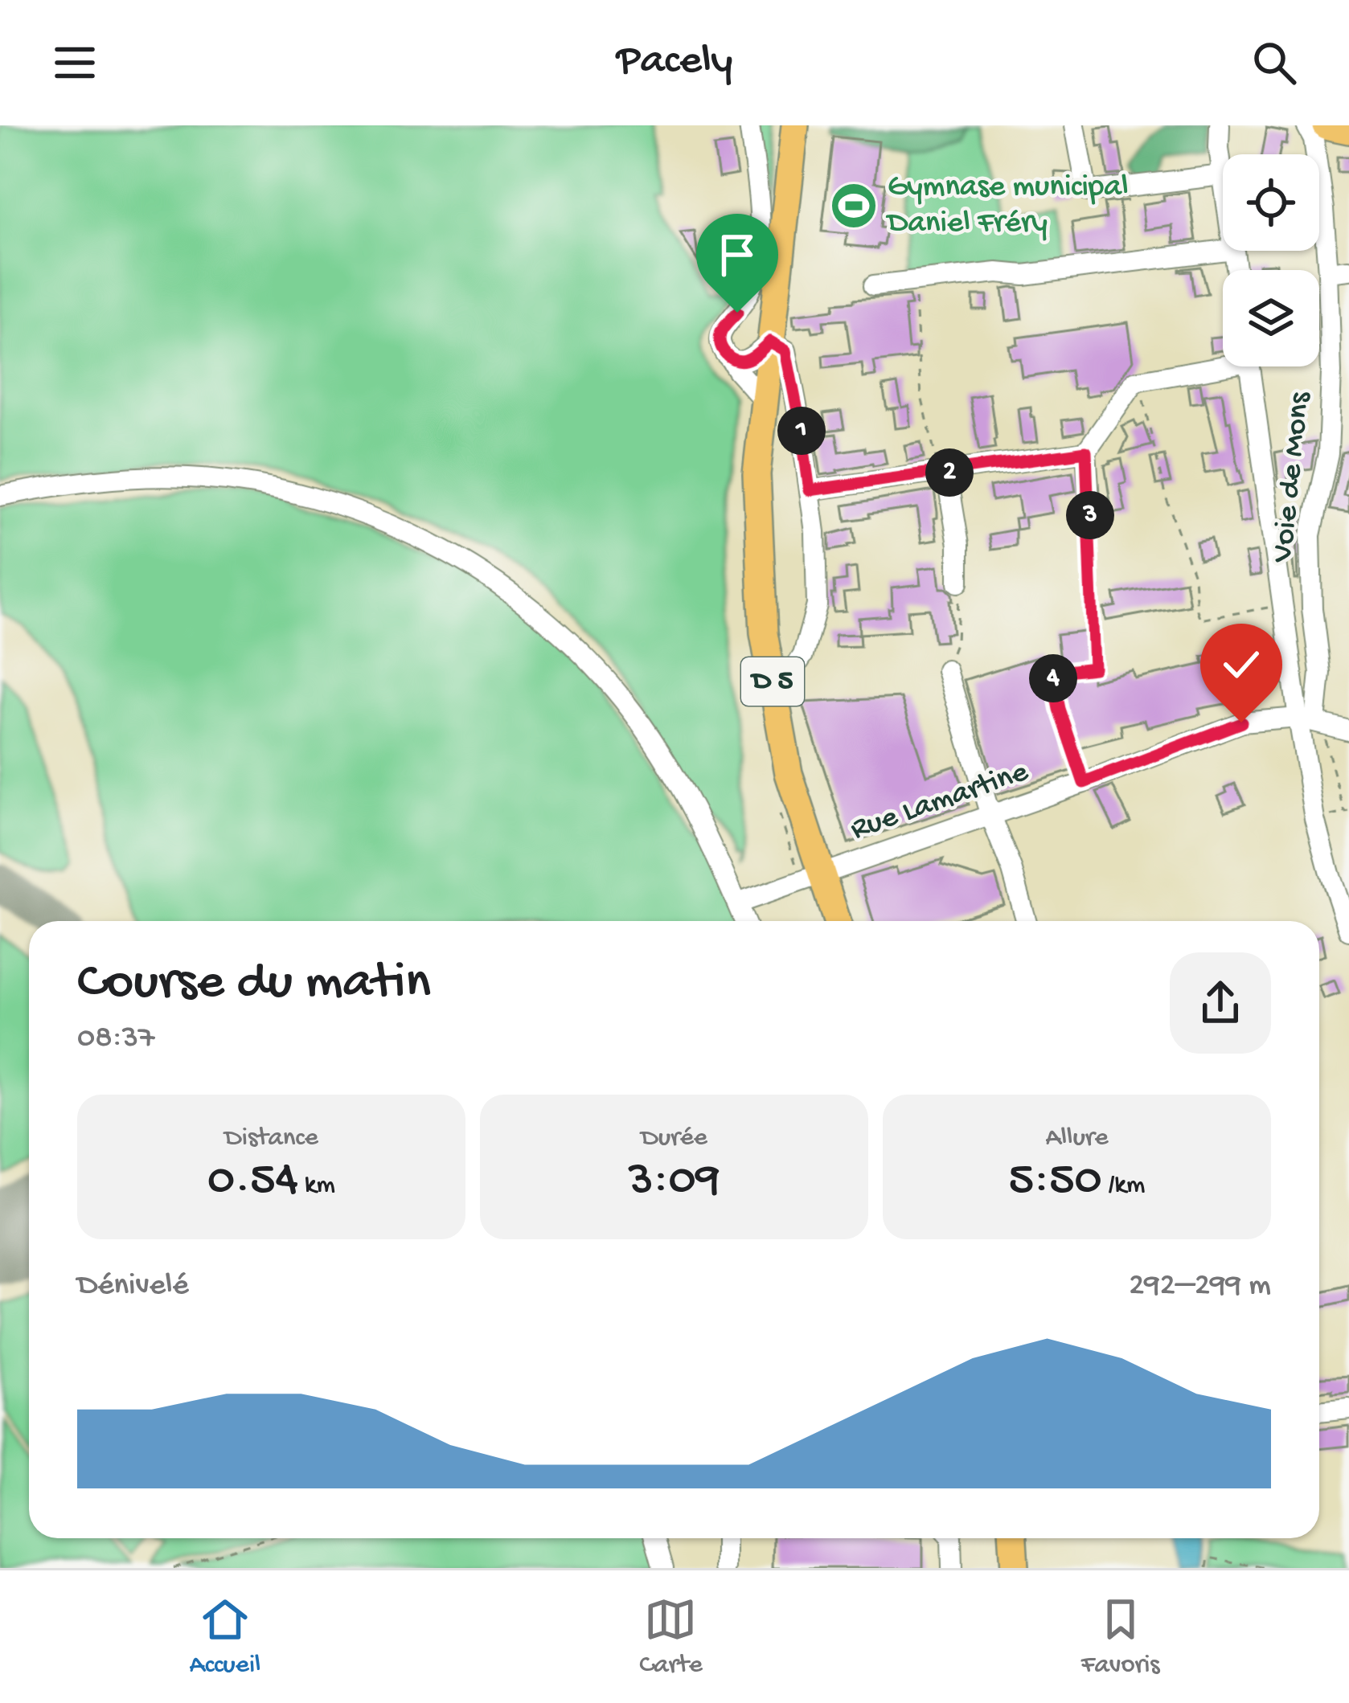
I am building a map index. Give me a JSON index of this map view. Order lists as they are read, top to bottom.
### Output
{
  "streets": {
    "main road": ["D 5"],
    "street": ["Voie de Mons", "Rue Lamartine"]
  },
  "crossings": [
    ["Voie de Mons", "Rue Lamartine"],
    ["D 5", "Rue Lamartine"]
  ],
  "places": {
    "sports": ["Gymnase municipal Daniel Fréry"]
  },
  "page": {
    "header": "Pacely",
    "pins": [
      "1",
      "2",
      "3",
      "4"
    ],
    "heading": ["Course du matin", "08:37"],
    "stats": [
      ["Distance", "0.54 km"],
      ["Durée", "3:09"],
      ["Allure", "5:50 /km"]
    ],
    "chart": ["Dénivelé", "292–299 m"],
    "tabs": ["Accueil", "Carte", "Favoris"]
  }
}
